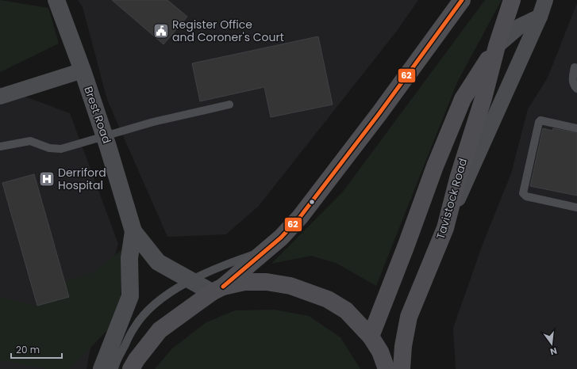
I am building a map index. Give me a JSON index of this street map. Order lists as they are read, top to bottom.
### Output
{
  "streets": {
    "highway": ["Tavistock Road"],
    "street": ["Brest Road"]
  },
  "places": {
    "public building": ["Register Office and Coroner's Court"],
    "hospital": ["Derriford Hospital"]
  },
  "lines": ["transit line 62"],
  "scale_bar": "20 m",
  "north": "bottom"
}
